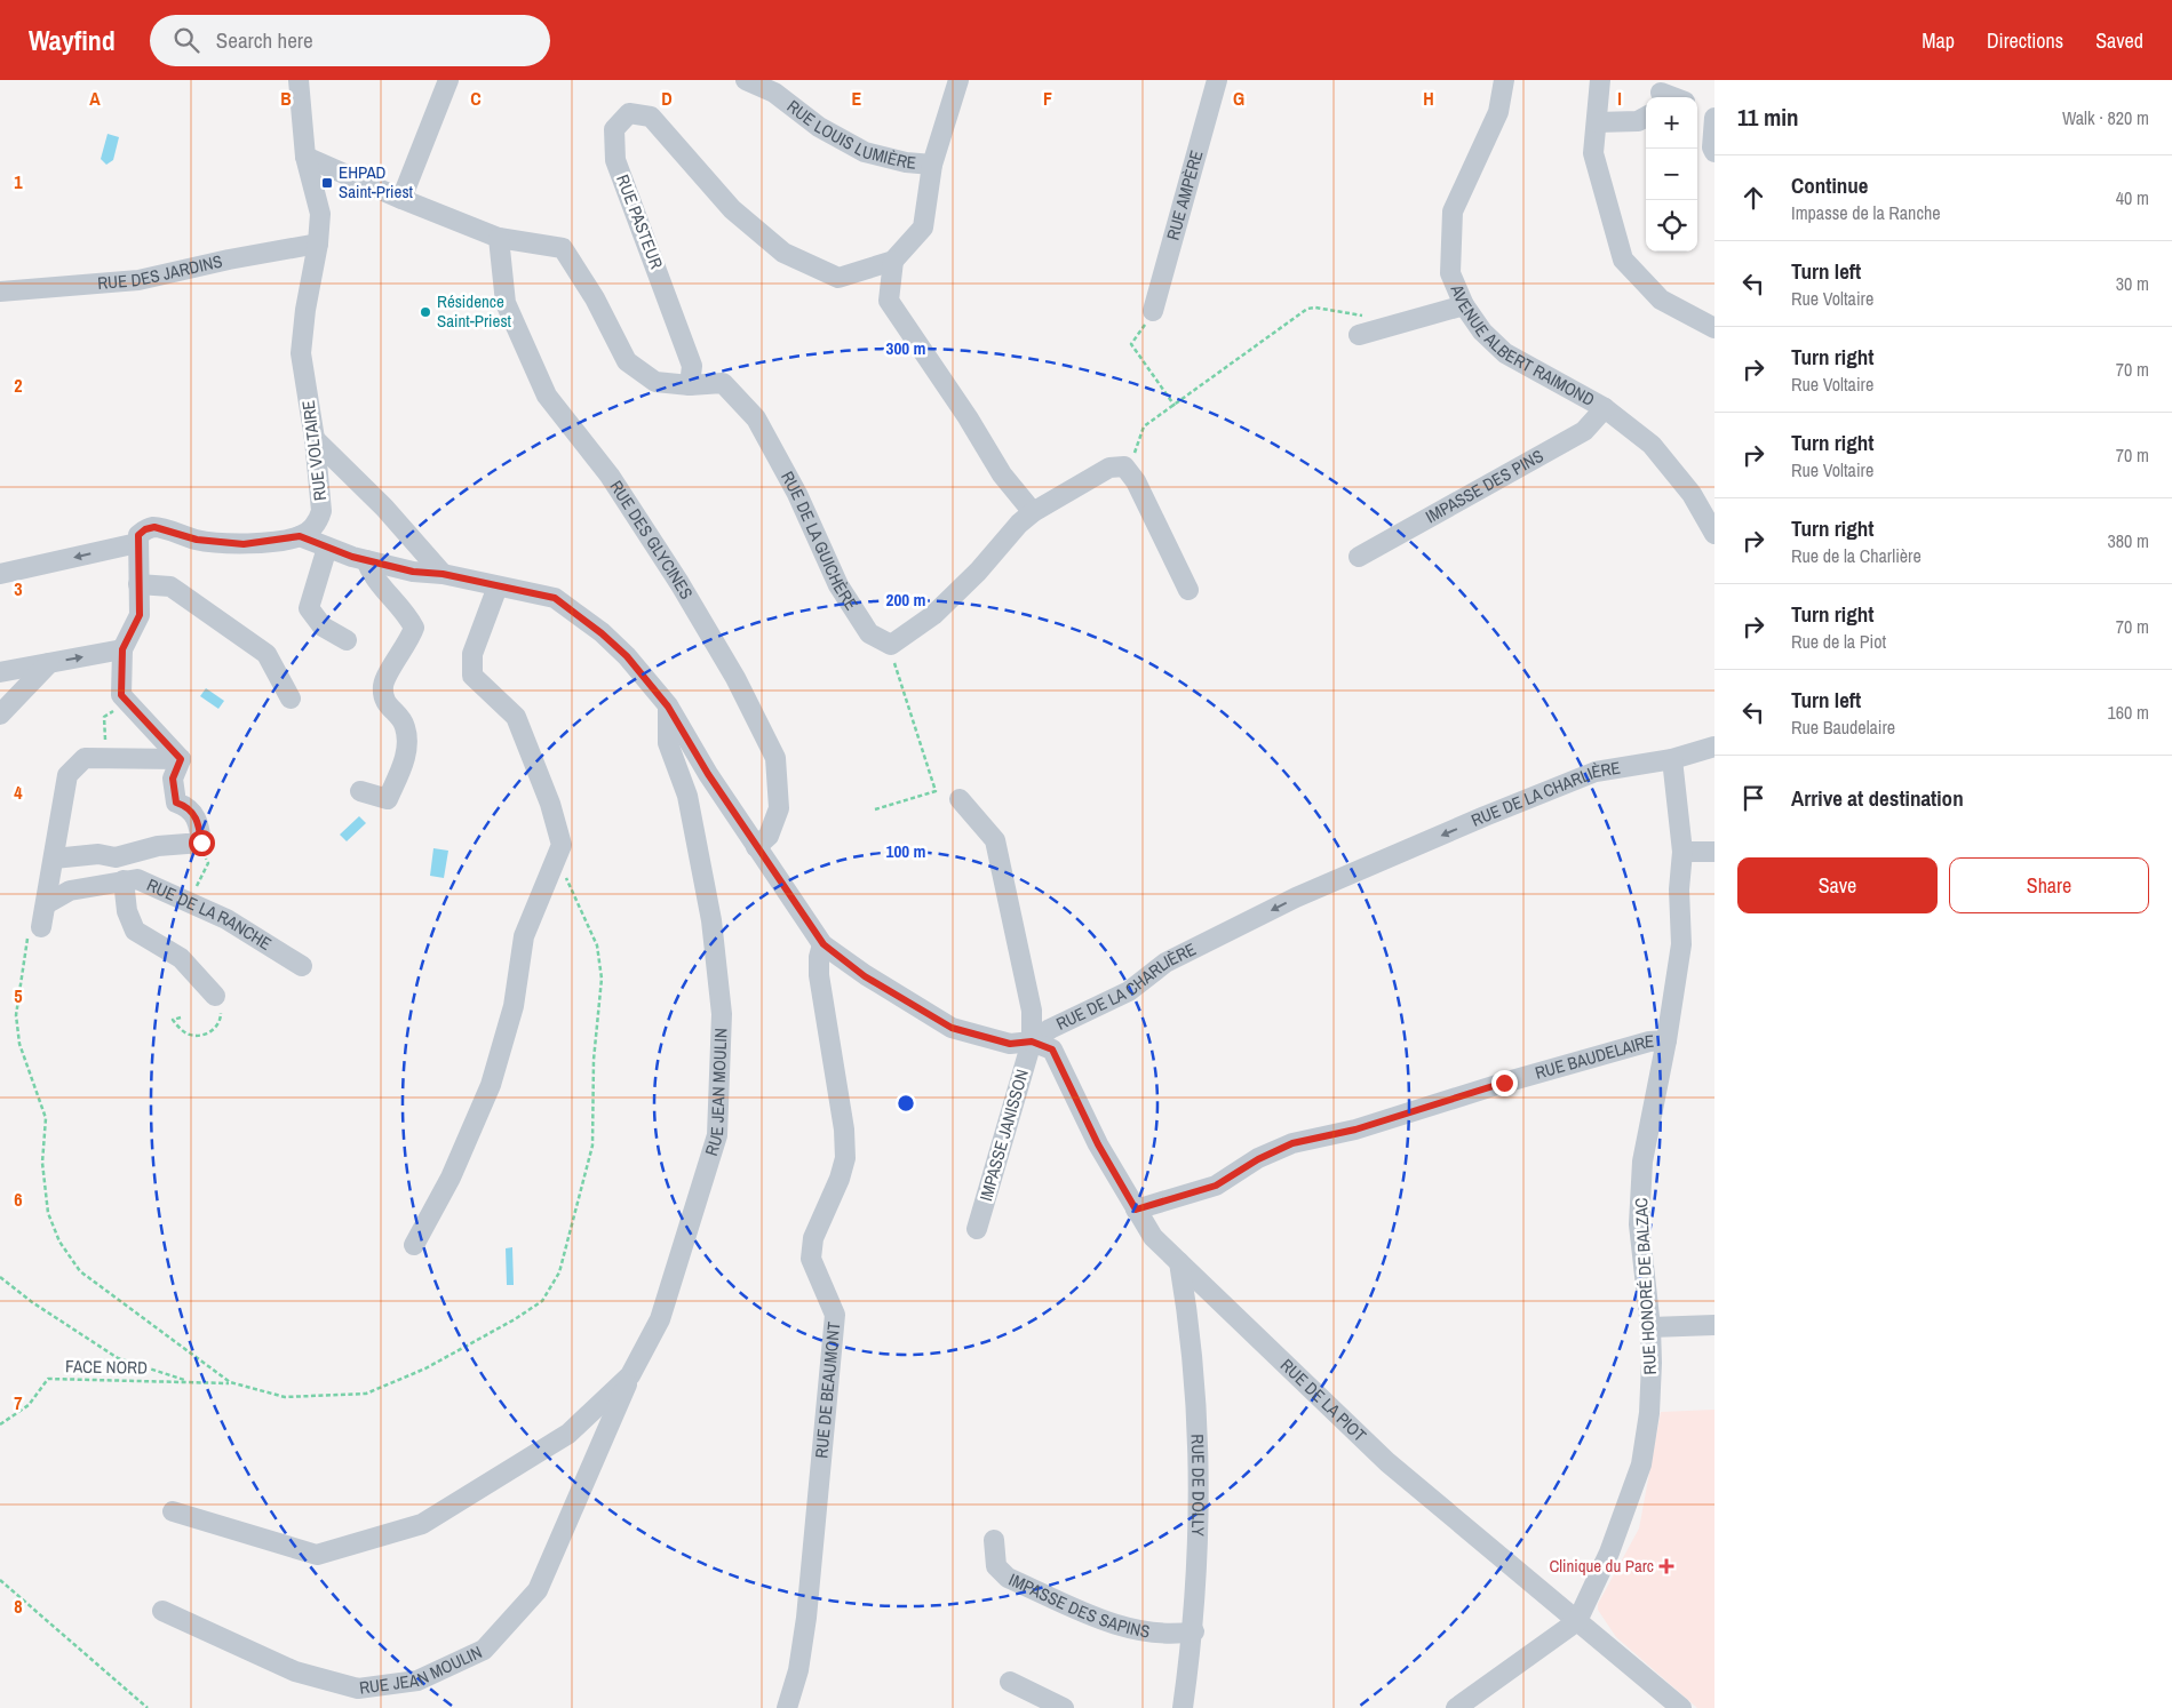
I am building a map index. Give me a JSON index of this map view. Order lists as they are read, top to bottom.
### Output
{
  "streets": {
    "street": [
      "RUE LOUIS LUMIÈRE",
      "RUE AMPÈRE",
      "RUE PASTEUR",
      "RUE DES JARDINS",
      "AVENUE ALBERT RAIMOND",
      "RUE VOLTAIRE",
      "IMPASSE DES PINS",
      "RUE DES GLYCINES",
      "RUE DE LA GUICHÈRE",
      "RUE DE LA CHARLIÈRE",
      "RUE DE LA RANCHE",
      "RUE BAUDELAIRE",
      "RUE JEAN MOULIN",
      "IMPASSE JANISSON",
      "RUE HONORÉ DE BALZAC",
      "RUE DE BEAUMONT",
      "RUE DE LA PIOT",
      "RUE DE DOLLY",
      "IMPASSE DES SAPINS"
    ],
    "path": ["FACE NORD"]
  },
  "crossings": [
    ["RUE PASTEUR", "RUE DE LA GUICHÈRE"],
    ["RUE DES JARDINS", "RUE VOLTAIRE"],
    ["AVENUE ALBERT RAIMOND", "IMPASSE DES PINS"],
    ["RUE DE LA CHARLIÈRE", "IMPASSE JANISSON"],
    ["RUE DE LA CHARLIÈRE", "RUE HONORÉ DE BALZAC"],
    ["RUE DE LA CHARLIÈRE", "RUE DE LA PIOT"],
    ["RUE BAUDELAIRE", "RUE HONORÉ DE BALZAC"],
    ["RUE BAUDELAIRE", "RUE DE LA PIOT"],
    ["IMPASSE JANISSON", "RUE DE LA PIOT"],
    ["RUE HONORÉ DE BALZAC", "RUE DE LA PIOT"],
    ["RUE DE LA PIOT", "RUE DE DOLLY"],
    ["RUE DE DOLLY", "IMPASSE DES SAPINS"]
  ],
  "one_way": ["RUE DE LA CHARLIÈRE"],
  "places": {
    "transit": ["EHPAD Saint-Priest"],
    "other": ["Résidence Saint-Priest"],
    "health": ["Clinique du Parc"]
  },
  "page": {
    "header": "Wayfind",
    "search": "Search here",
    "nav": ["Map", "Directions", "Saved"],
    "heading": ["11 min", "Walk · 820 m"],
    "map_buttons": ["+", "−"],
    "list": [
      ["Continue", "Impasse de la Ranche", "40 m"],
      ["Turn left", "Rue Voltaire", "30 m"],
      ["Turn right", "Rue Voltaire", "70 m"],
      ["Turn right", "Rue Voltaire", "70 m"],
      ["Turn right", "Rue de la Charlière", "380 m"],
      ["Turn right", "Rue de la Piot", "70 m"],
      ["Turn left", "Rue Baudelaire", "160 m"],
      "Arrive at destination"
    ],
    "buttons": ["Save", "Share"]
  },
  "grid": {
    "columns": [
      "A",
      "B",
      "C",
      "D",
      "E",
      "F",
      "G",
      "H",
      "I"
    ],
    "rows": [
      "1",
      "2",
      "3",
      "4",
      "5",
      "6",
      "7",
      "8"
    ]
  },
  "rings": ["300 m", "200 m", "100 m"]
}
